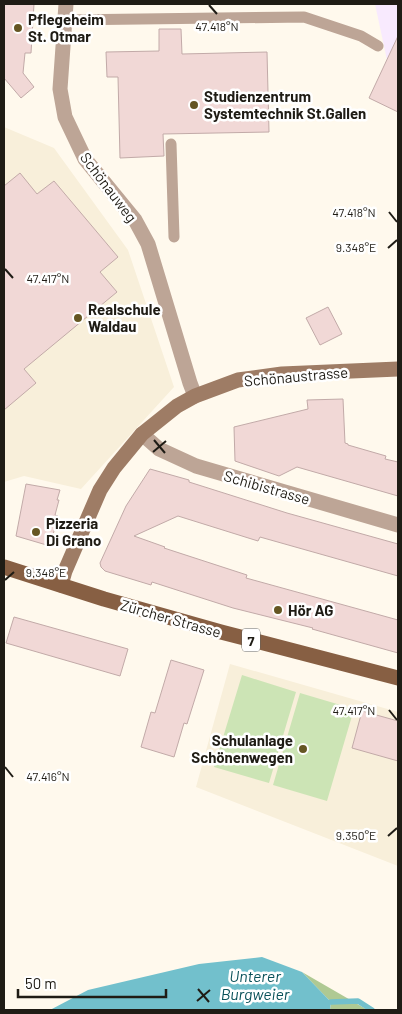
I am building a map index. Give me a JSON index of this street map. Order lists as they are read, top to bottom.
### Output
{
  "streets": {
    "main road": ["Zürcher Strasse", "7"],
    "street": ["Schönauweg", "Schönaustrasse", "Schibistrasse"]
  },
  "crossings": [
    ["Schönauweg", "Schönaustrasse"],
    ["Schönaustrasse", "Schibistrasse"],
    ["Schönaustrasse", "Zürcher Strasse"]
  ],
  "water": ["Unterer Burgweier"],
  "places": [
    "Pflegeheim St. Otmar",
    "Studienzentrum Systemtechnik St.Gallen",
    "Realschule Waldau",
    "Pizzeria Di Grano",
    "Hör AG",
    "Schulanlage Schönenwegen"
  ],
  "scale_bar": "50 m",
  "coordinates": [
    "47.418°N",
    "9.348°E",
    "47.417°N",
    "47.416°N",
    "9.350°E"
  ]
}
